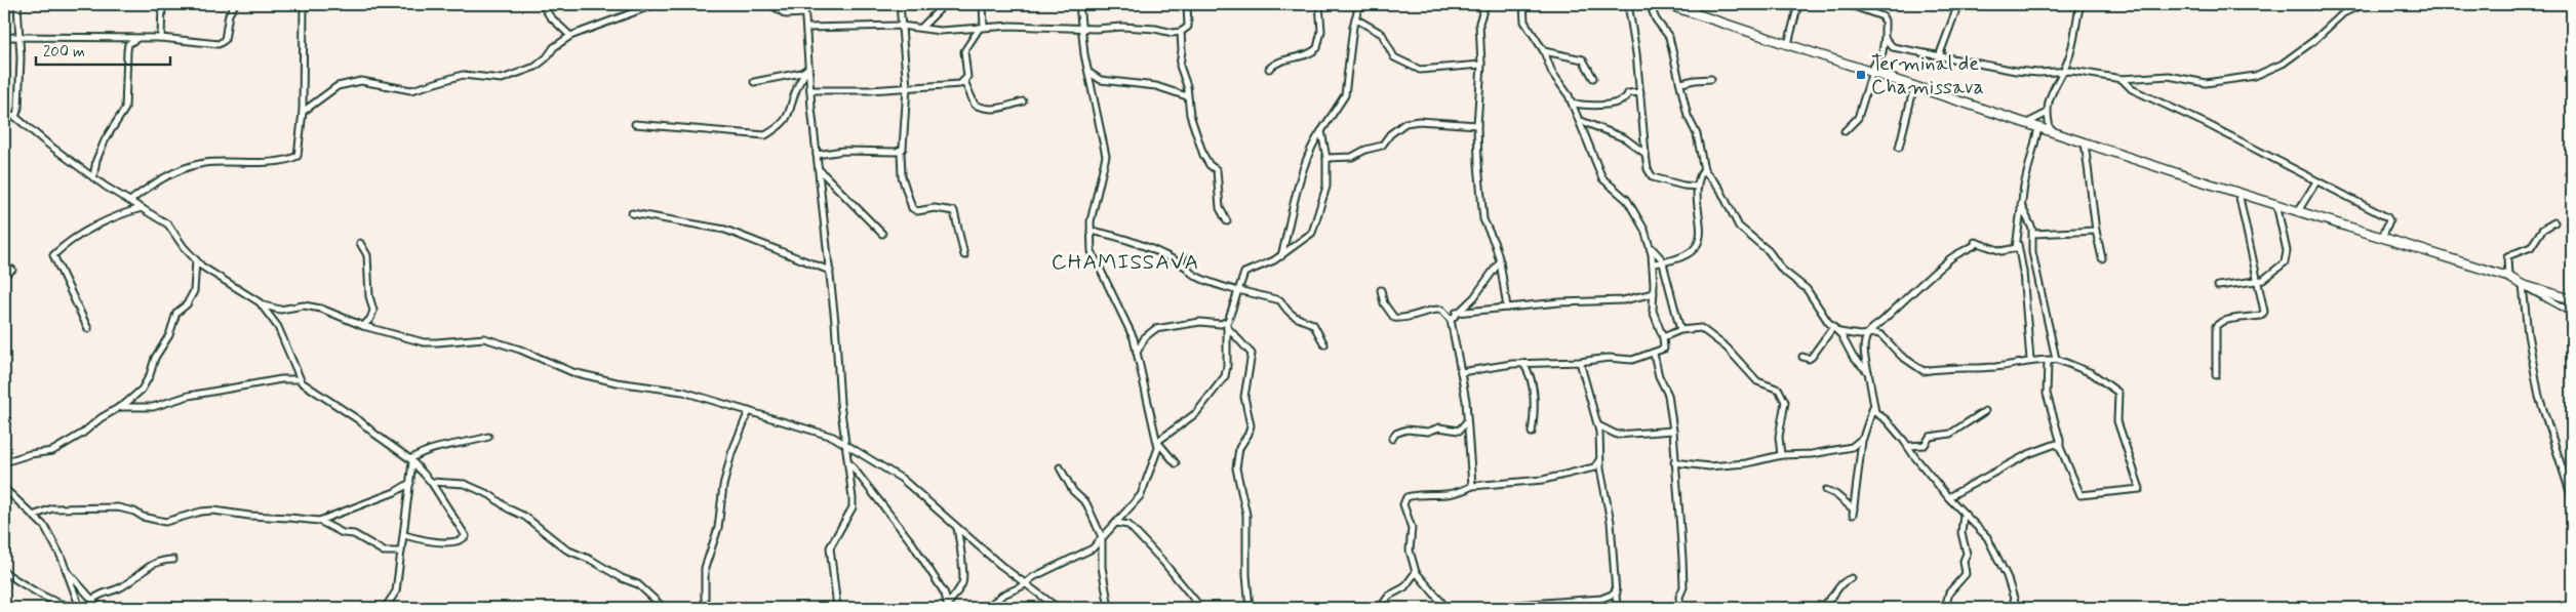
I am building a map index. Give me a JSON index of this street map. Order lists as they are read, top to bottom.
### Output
{
  "districts": ["CHAMISSAVA"],
  "places": {
    "transit": ["Terminal de Chamissava"]
  },
  "scale_bar": "200 m"
}
